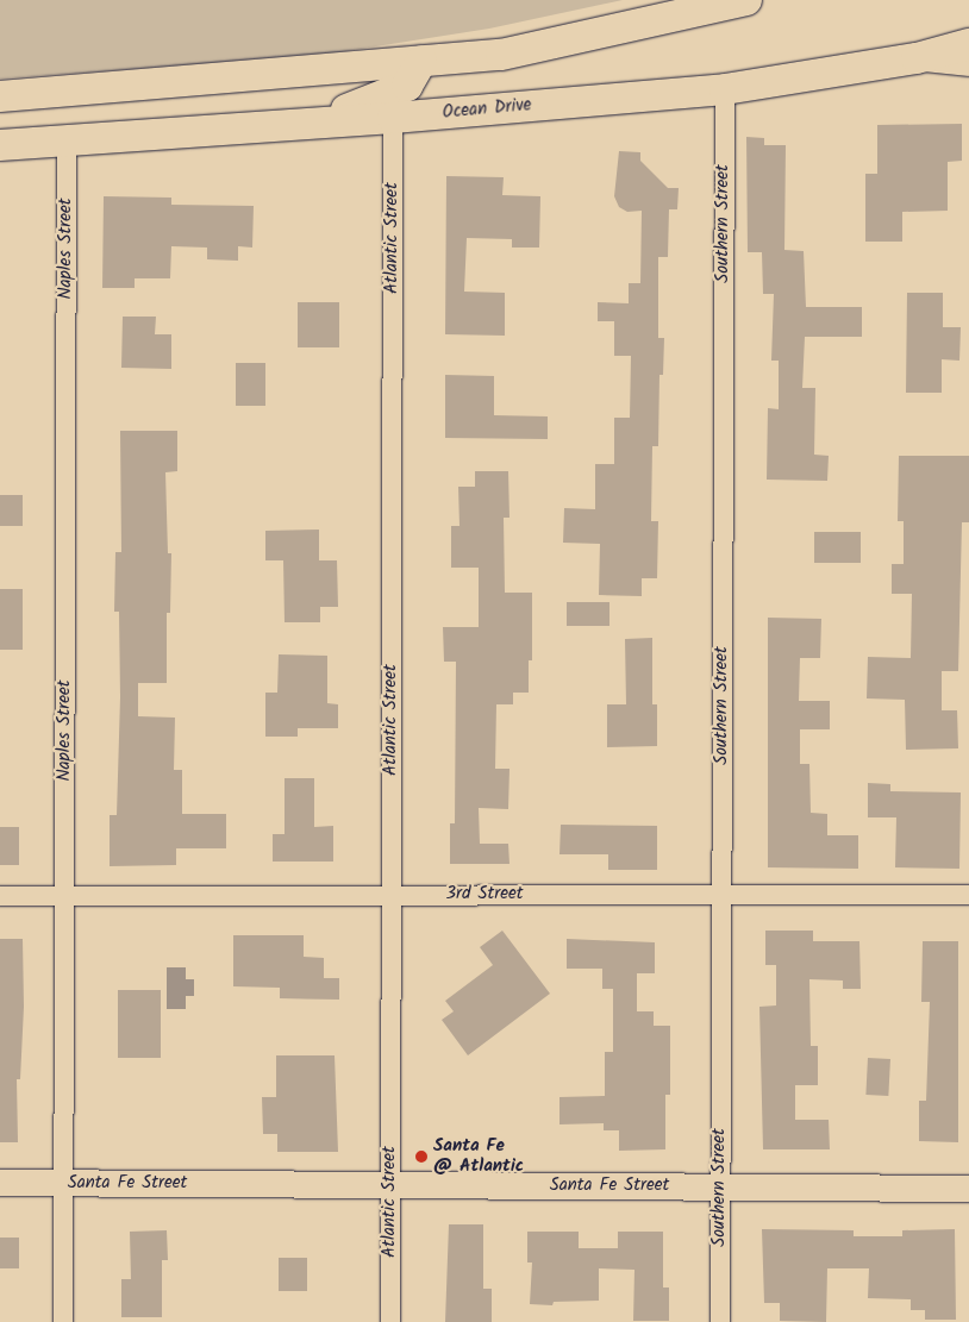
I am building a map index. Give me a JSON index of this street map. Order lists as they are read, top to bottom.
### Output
{
  "streets": {
    "main road": ["Ocean Drive", "Santa Fe Street"],
    "street": [
      "Southern Street",
      "Atlantic Street",
      "Naples Street",
      "3rd Street"
    ]
  },
  "crossings": [
    ["Ocean Drive", "Southern Street"],
    ["Ocean Drive", "Atlantic Street"],
    ["Ocean Drive", "Naples Street"],
    ["Southern Street", "3rd Street"],
    ["Southern Street", "Santa Fe Street"],
    ["Atlantic Street", "3rd Street"],
    ["Atlantic Street", "Santa Fe Street"],
    ["Naples Street", "3rd Street"],
    ["Naples Street", "Santa Fe Street"]
  ],
  "places": ["Santa Fe @ Atlantic"]
}
